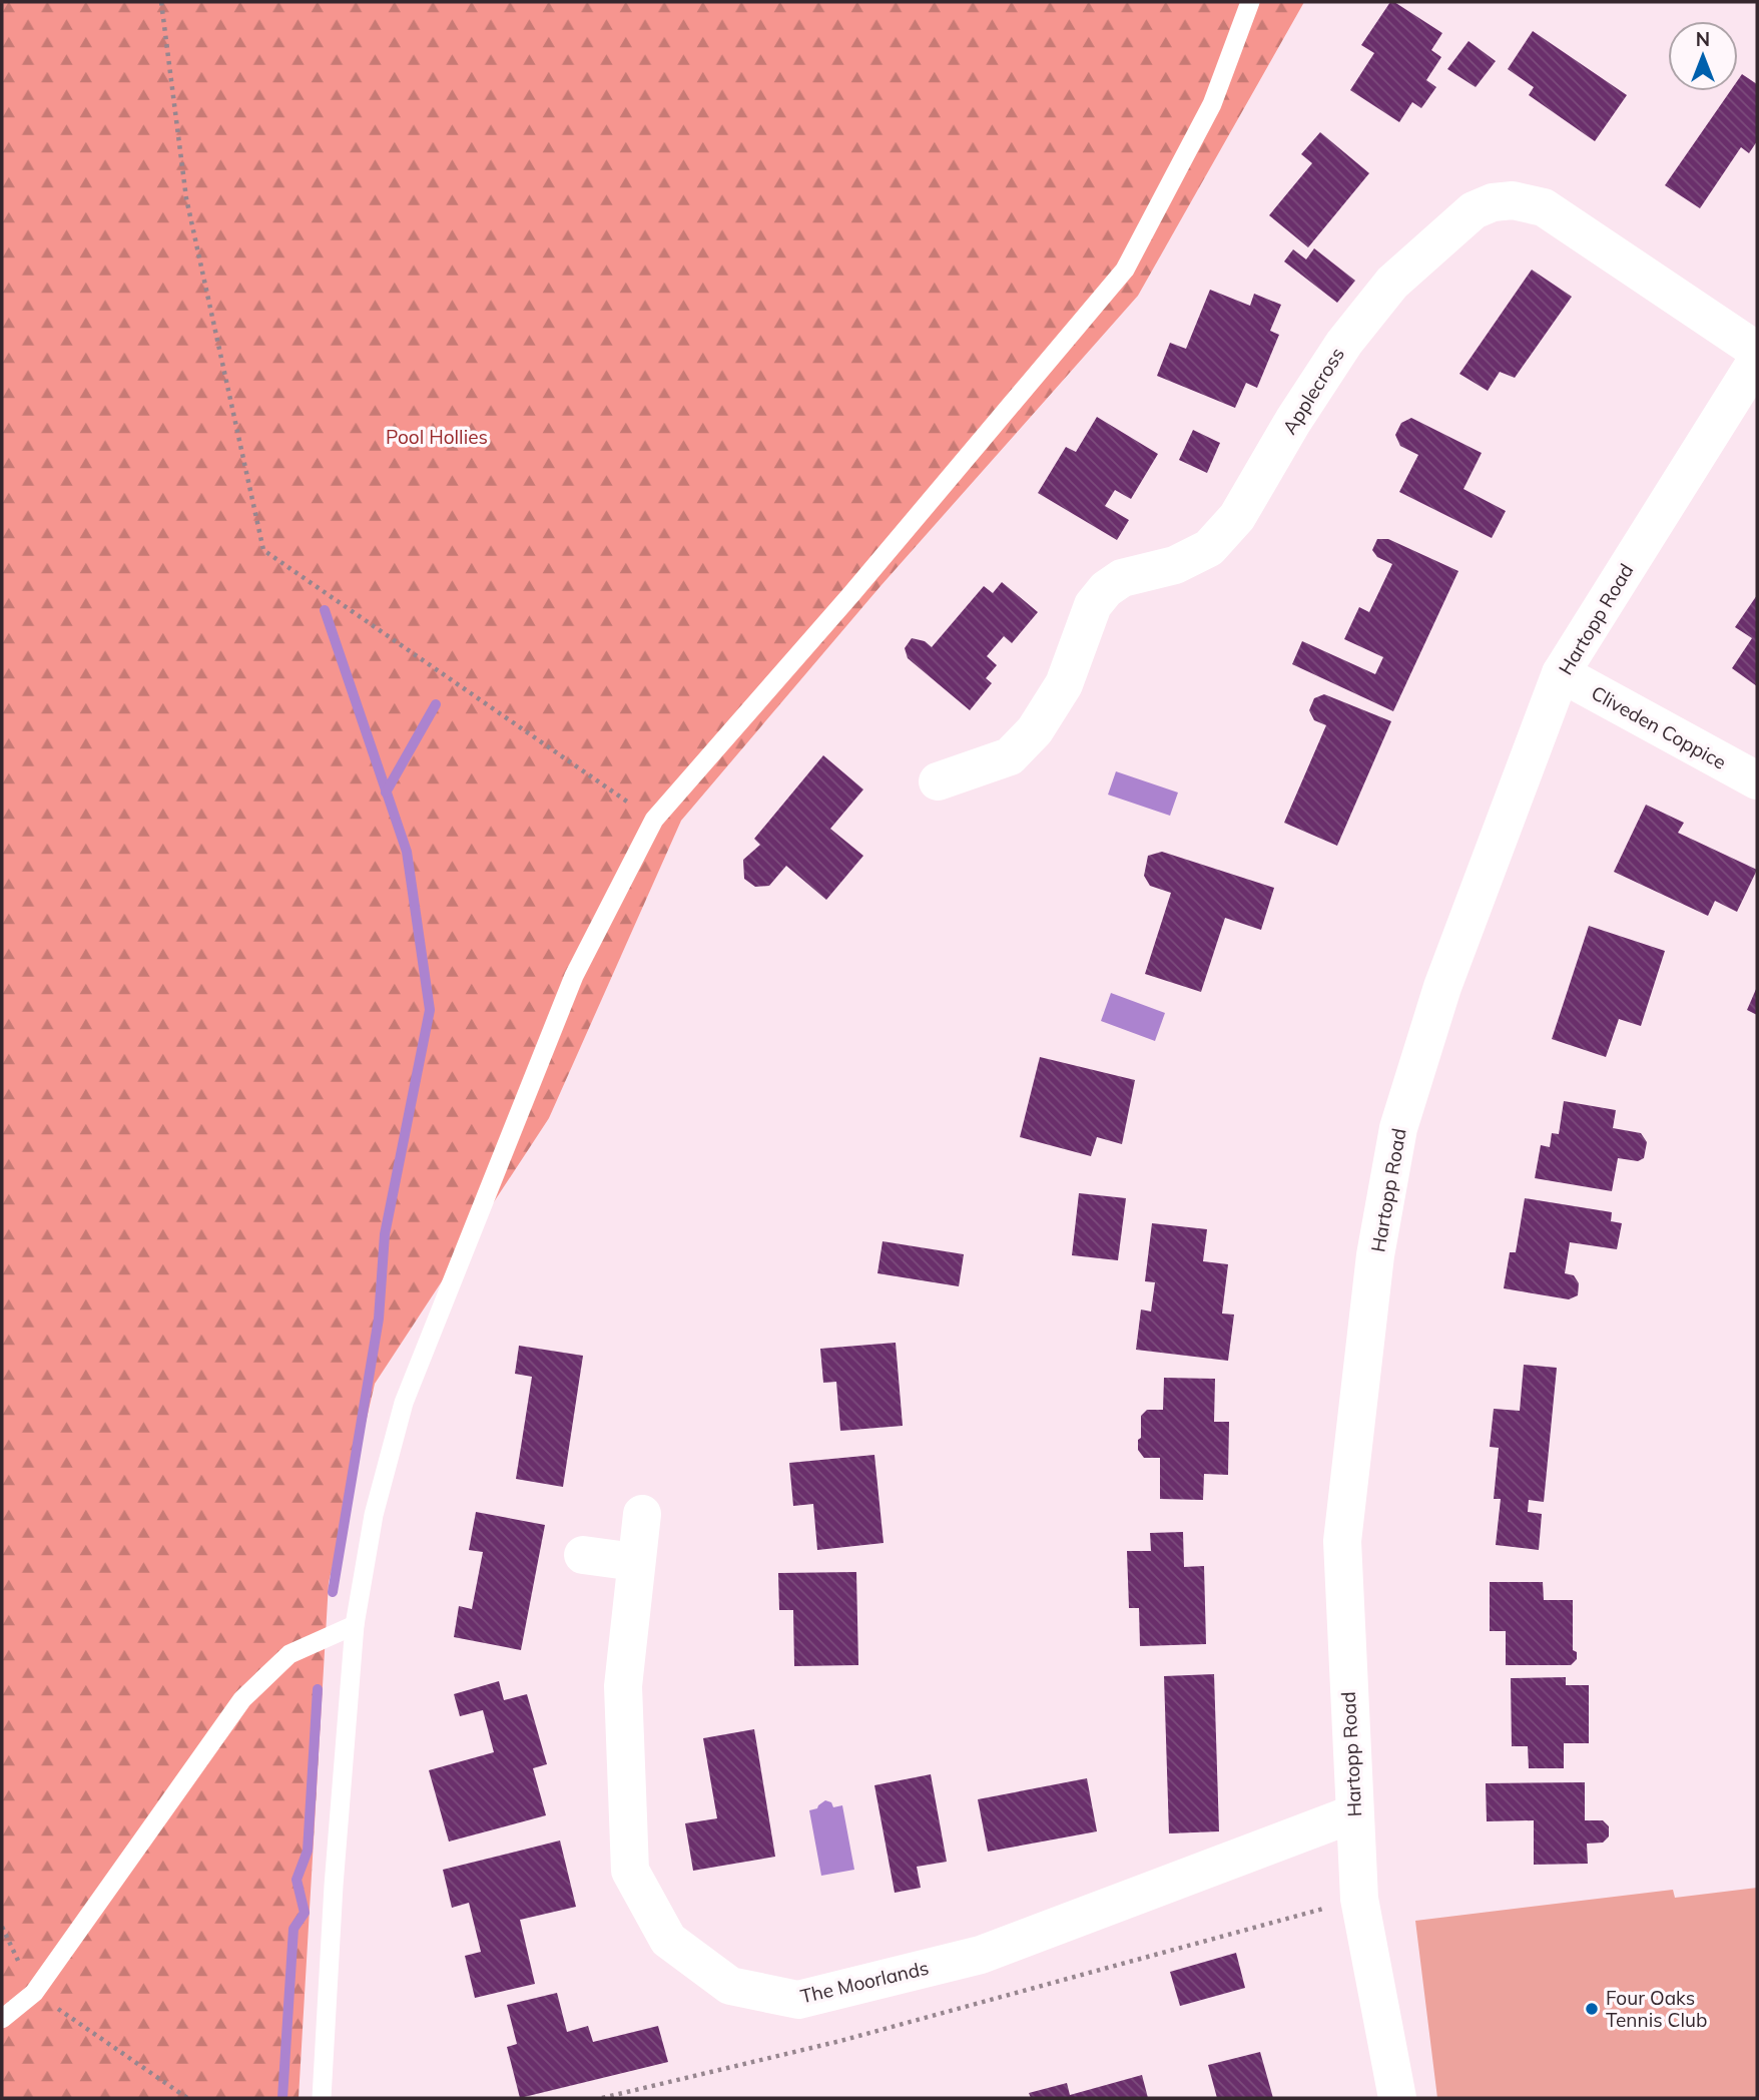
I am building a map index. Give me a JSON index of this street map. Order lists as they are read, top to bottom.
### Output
{
  "streets": {
    "street": [
      "Applecross",
      "Hartopp Road",
      "Cliveden Coppice",
      "The Moorlands"
    ]
  },
  "crossings": [
    ["Hartopp Road", "Cliveden Coppice"],
    ["Hartopp Road", "The Moorlands"]
  ],
  "parks": ["Pool Hollies"],
  "places": ["Four Oaks Tennis Club"],
  "north": "top"
}
